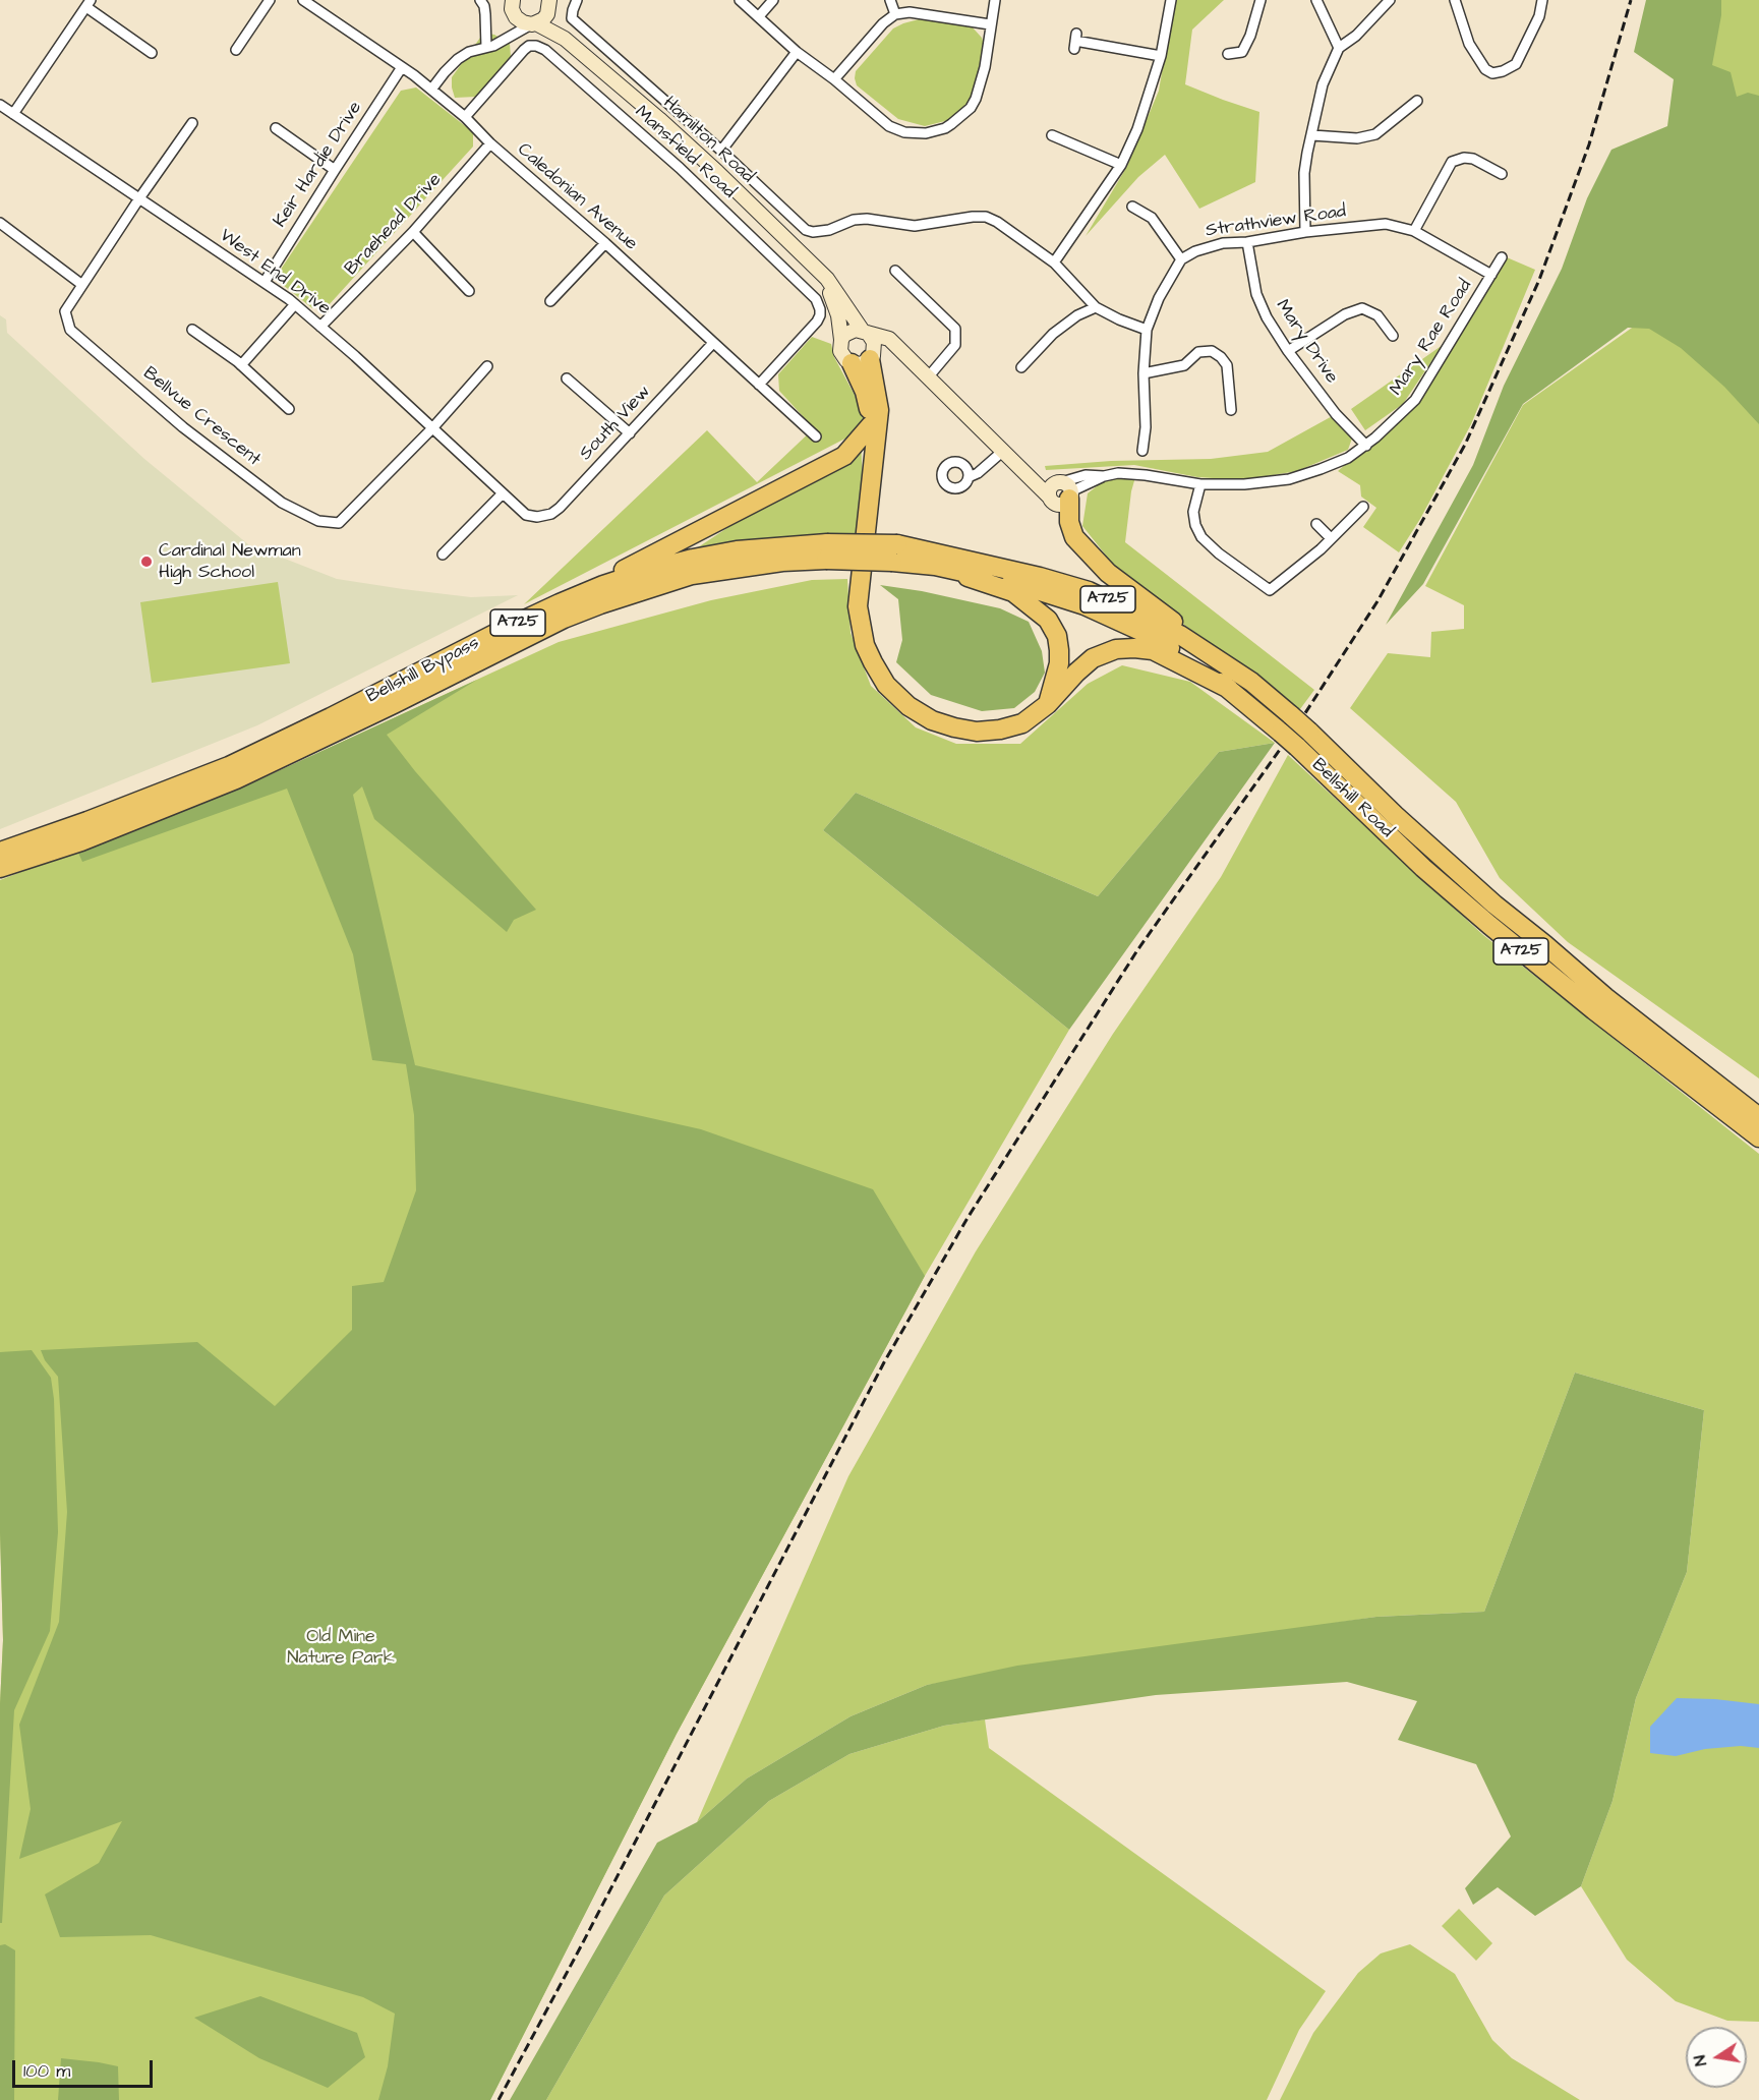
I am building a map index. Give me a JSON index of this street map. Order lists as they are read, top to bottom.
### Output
{
  "streets": {
    "highway": ["A725", "Bellshill Bypass", "Bellshill Road"],
    "main road": ["Hamilton Road"],
    "street": [
      "Mansfield Road",
      "Keir Hardie Drive",
      "Caledonian Avenue",
      "Strathview Road",
      "Braehead Drive",
      "West End Drive",
      "Mary Rae Road",
      "Mary Drive",
      "Bellvue Crescent",
      "South View"
    ]
  },
  "crossings": [
    ["Mansfield Road", "Caledonian Avenue"],
    ["Keir Hardie Drive", "Caledonian Avenue"],
    ["Keir Hardie Drive", "West End Drive"],
    ["Caledonian Avenue", "Braehead Drive"],
    ["Caledonian Avenue", "South View"],
    ["Strathview Road", "Mary Rae Road"],
    ["Strathview Road", "Mary Drive"],
    ["Braehead Drive", "West End Drive"],
    ["West End Drive", "Bellvue Crescent"],
    ["West End Drive", "South View"],
    ["Mary Rae Road", "Mary Drive"],
    ["Bellshill Bypass", "Bellshill Road"]
  ],
  "parks": ["Old Mine Nature Park"],
  "places": ["Cardinal Newman High School"],
  "scale_bar": "100 m",
  "north": "left"
}
